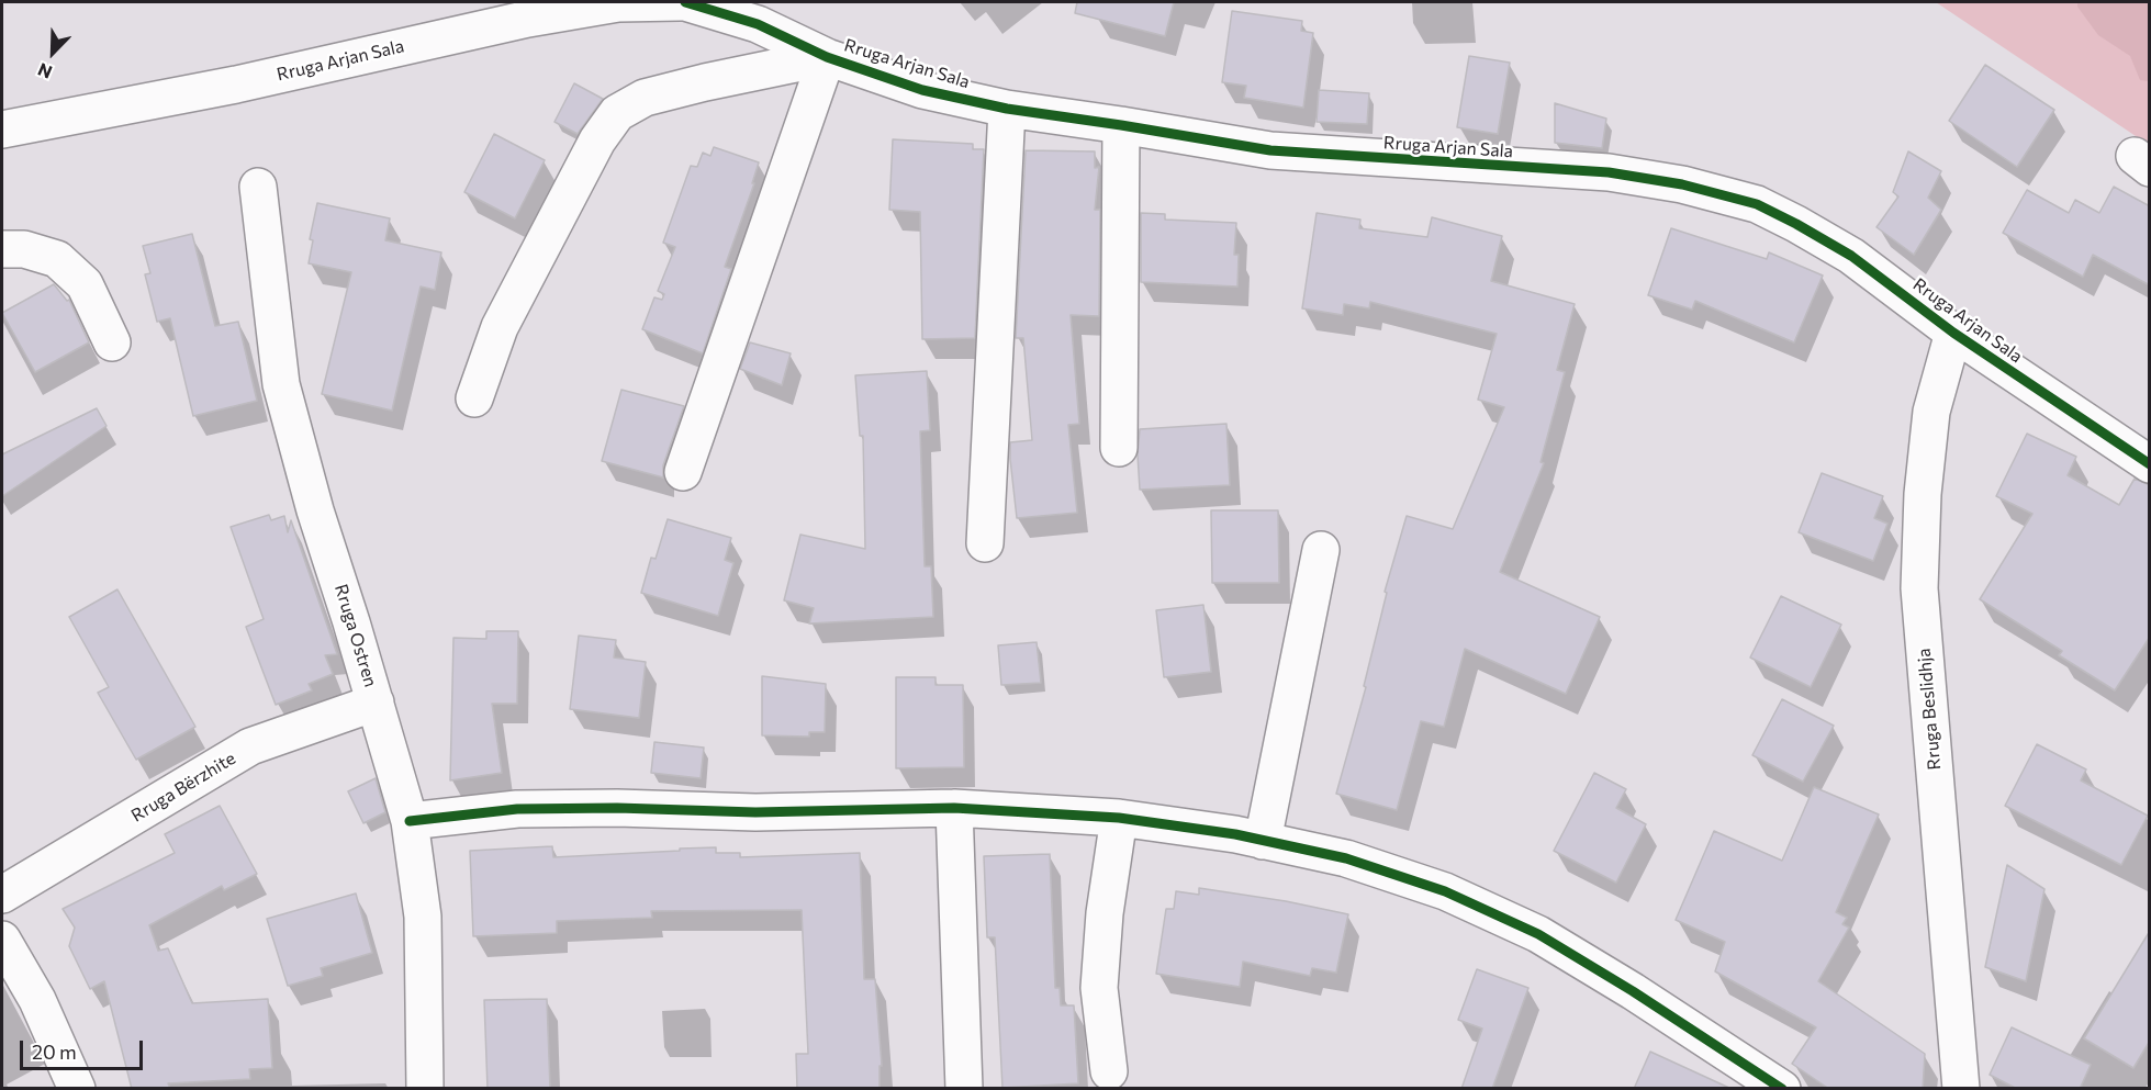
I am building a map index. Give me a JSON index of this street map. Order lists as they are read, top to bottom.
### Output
{
  "streets": {
    "street": [
      "Rruga Arjan Sala",
      "Rruga Ostren",
      "Rruga Beslidhja",
      "Rruga Bërzhite"
    ]
  },
  "crossings": [
    ["Rruga Arjan Sala", "Rruga Beslidhja"],
    ["Rruga Ostren", "Rruga Bërzhite"]
  ],
  "scale_bar": "20 m",
  "north": "bottom left"
}
